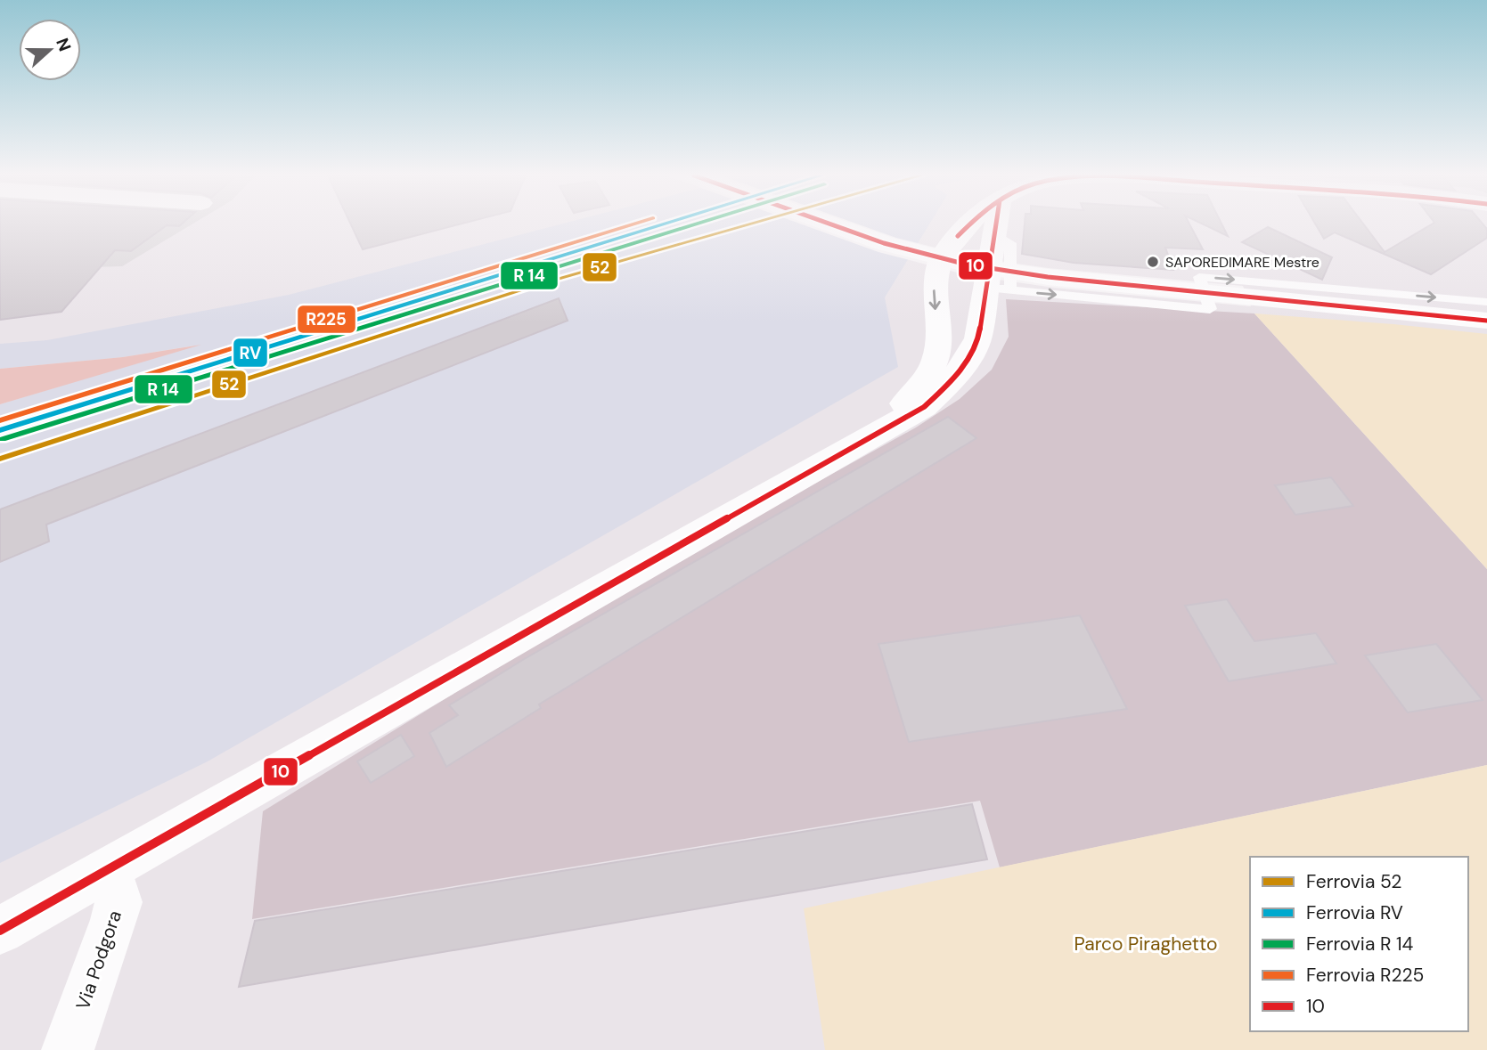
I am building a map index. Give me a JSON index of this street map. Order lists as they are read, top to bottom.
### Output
{
  "streets": {
    "street": ["Via Podgora"]
  },
  "parks": ["Parco Piraghetto"],
  "places": ["SAPOREDIMARE Mestre"],
  "lines": [
    "rail line 52",
    "rail line RV",
    "rail line R225",
    "transit line 10"
  ],
  "legend": [
    "Ferrovia 52",
    "Ferrovia RV",
    "Ferrovia R 14",
    "Ferrovia R225",
    "10"
  ],
  "north": "right"
}
